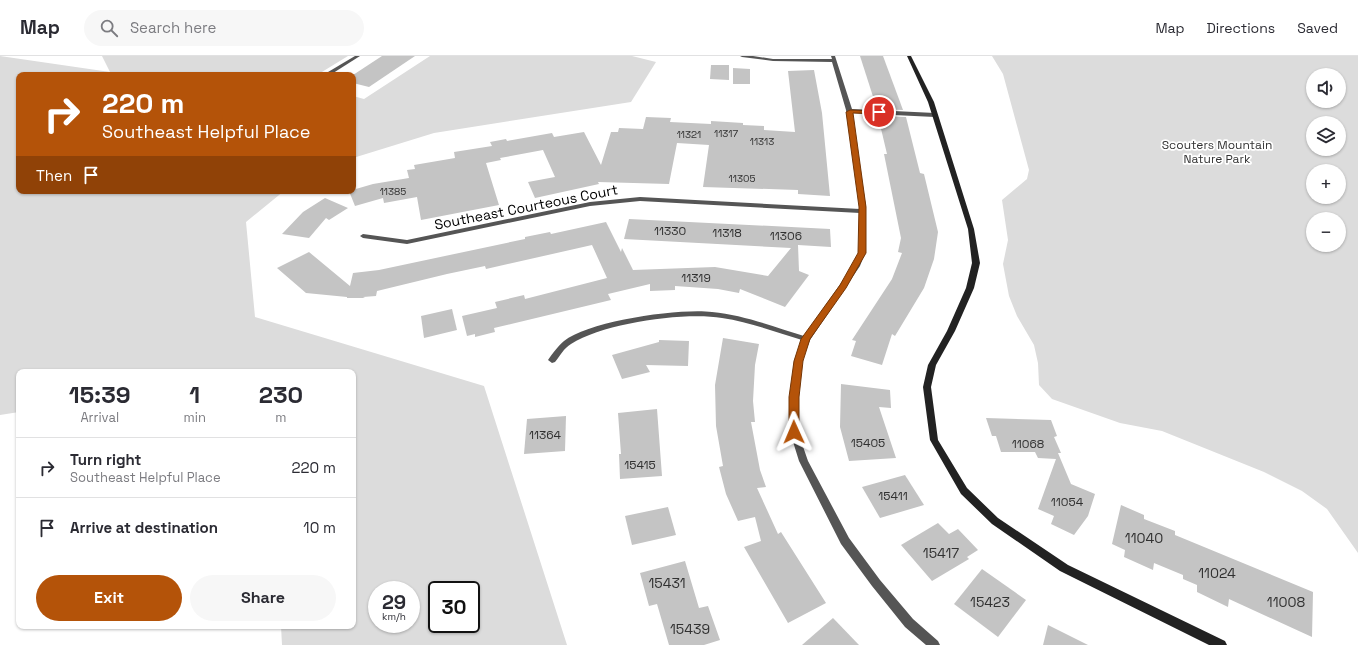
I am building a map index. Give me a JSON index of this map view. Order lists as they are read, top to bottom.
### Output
{
  "streets": {
    "street": ["Southeast Courteous Court"]
  },
  "parks": ["Scouters Mountain Nature Park"],
  "house_numbers": [
    "11317",
    "11321",
    "11313",
    "11305",
    "11385",
    "11330",
    "11318",
    "11306",
    "11319",
    "11364",
    "15405",
    "11068",
    "15415",
    "15411",
    "11054",
    "11040",
    "15417",
    "11024",
    "15431",
    "15423",
    "11008",
    "15439"
  ],
  "page": {
    "header": "Map",
    "search": "Search here",
    "nav": ["Map", "Directions", "Saved"],
    "map_buttons": ["+", "−"],
    "turn": ["220 m", "Southeast Helpful Place"],
    "then": "Then",
    "eta": [
      "15:39",
      "Arrival",
      "1",
      "min",
      "230",
      "m"
    ],
    "list": [
      {
        "name": "Turn right",
        "note": "Southeast Helpful Place",
        "value": "220 m"
      },
      {
        "name": "Arrive at destination",
        "value": "10 m"
      }
    ],
    "buttons": ["Exit", "Share"],
    "speed": "29 km/h",
    "limit": "30"
  }
}
